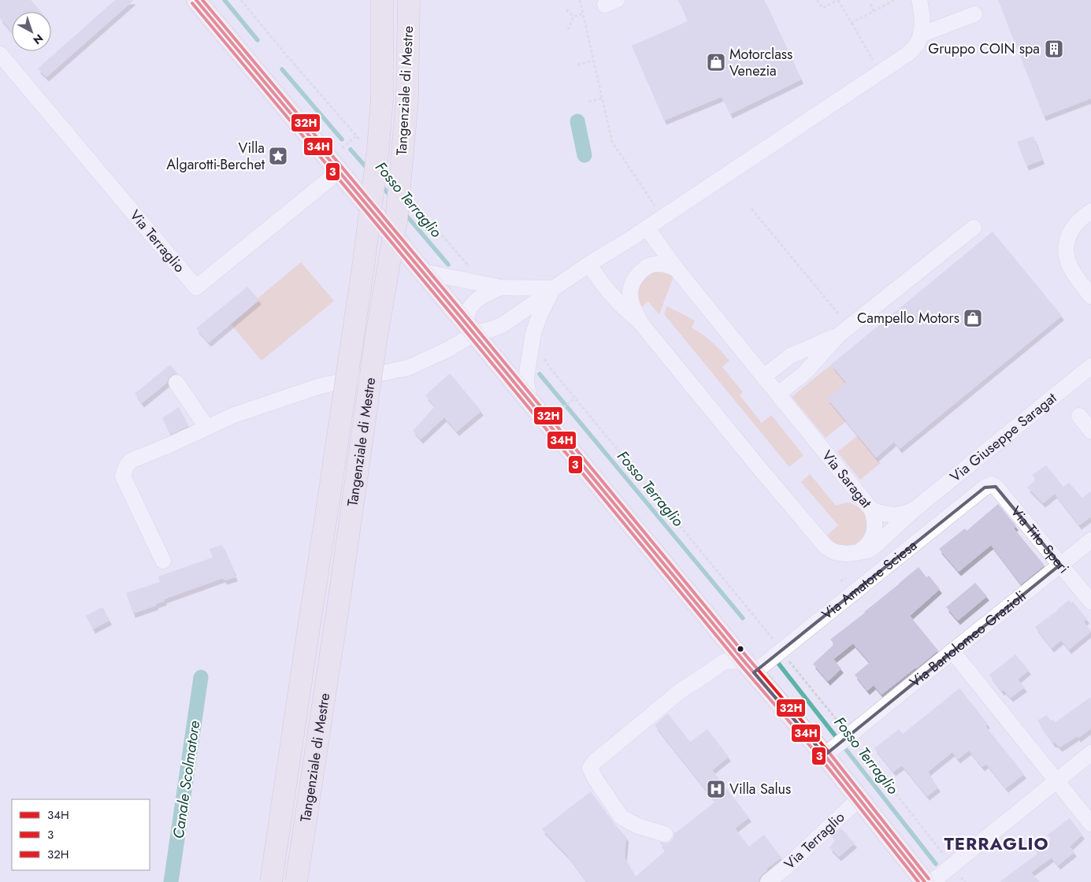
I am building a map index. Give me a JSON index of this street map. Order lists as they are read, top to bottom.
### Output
{
  "streets": {
    "highway": ["Tangenziale di Mestre"],
    "street": [
      "Via Terraglio",
      "Via Giuseppe Saragat",
      "Via Saragat",
      "Via Tito Speri",
      "Via Amatore Sciesa",
      "Via Bartolomeo Grazioli"
    ]
  },
  "crossings": [
    ["Via Giuseppe Saragat", "Via Saragat"],
    ["Via Tito Speri", "Via Amatore Sciesa"],
    ["Via Tito Speri", "Via Bartolomeo Grazioli"]
  ],
  "districts": ["TERRAGLIO"],
  "water": ["Fosso Terraglio", "Canale Scolmatore"],
  "places": {
    "building": ["Gruppo COIN spa"],
    "shop": ["Motorclass Venezia", "Campello Motors"],
    "place": ["Villa Algarotti-Berchet"],
    "hospital": ["Villa Salus"]
  },
  "lines": ["transit line 34H", "transit line 32H", "transit line 3"],
  "legend": ["34H", "3", "32H"],
  "north": "bottom right"
}
